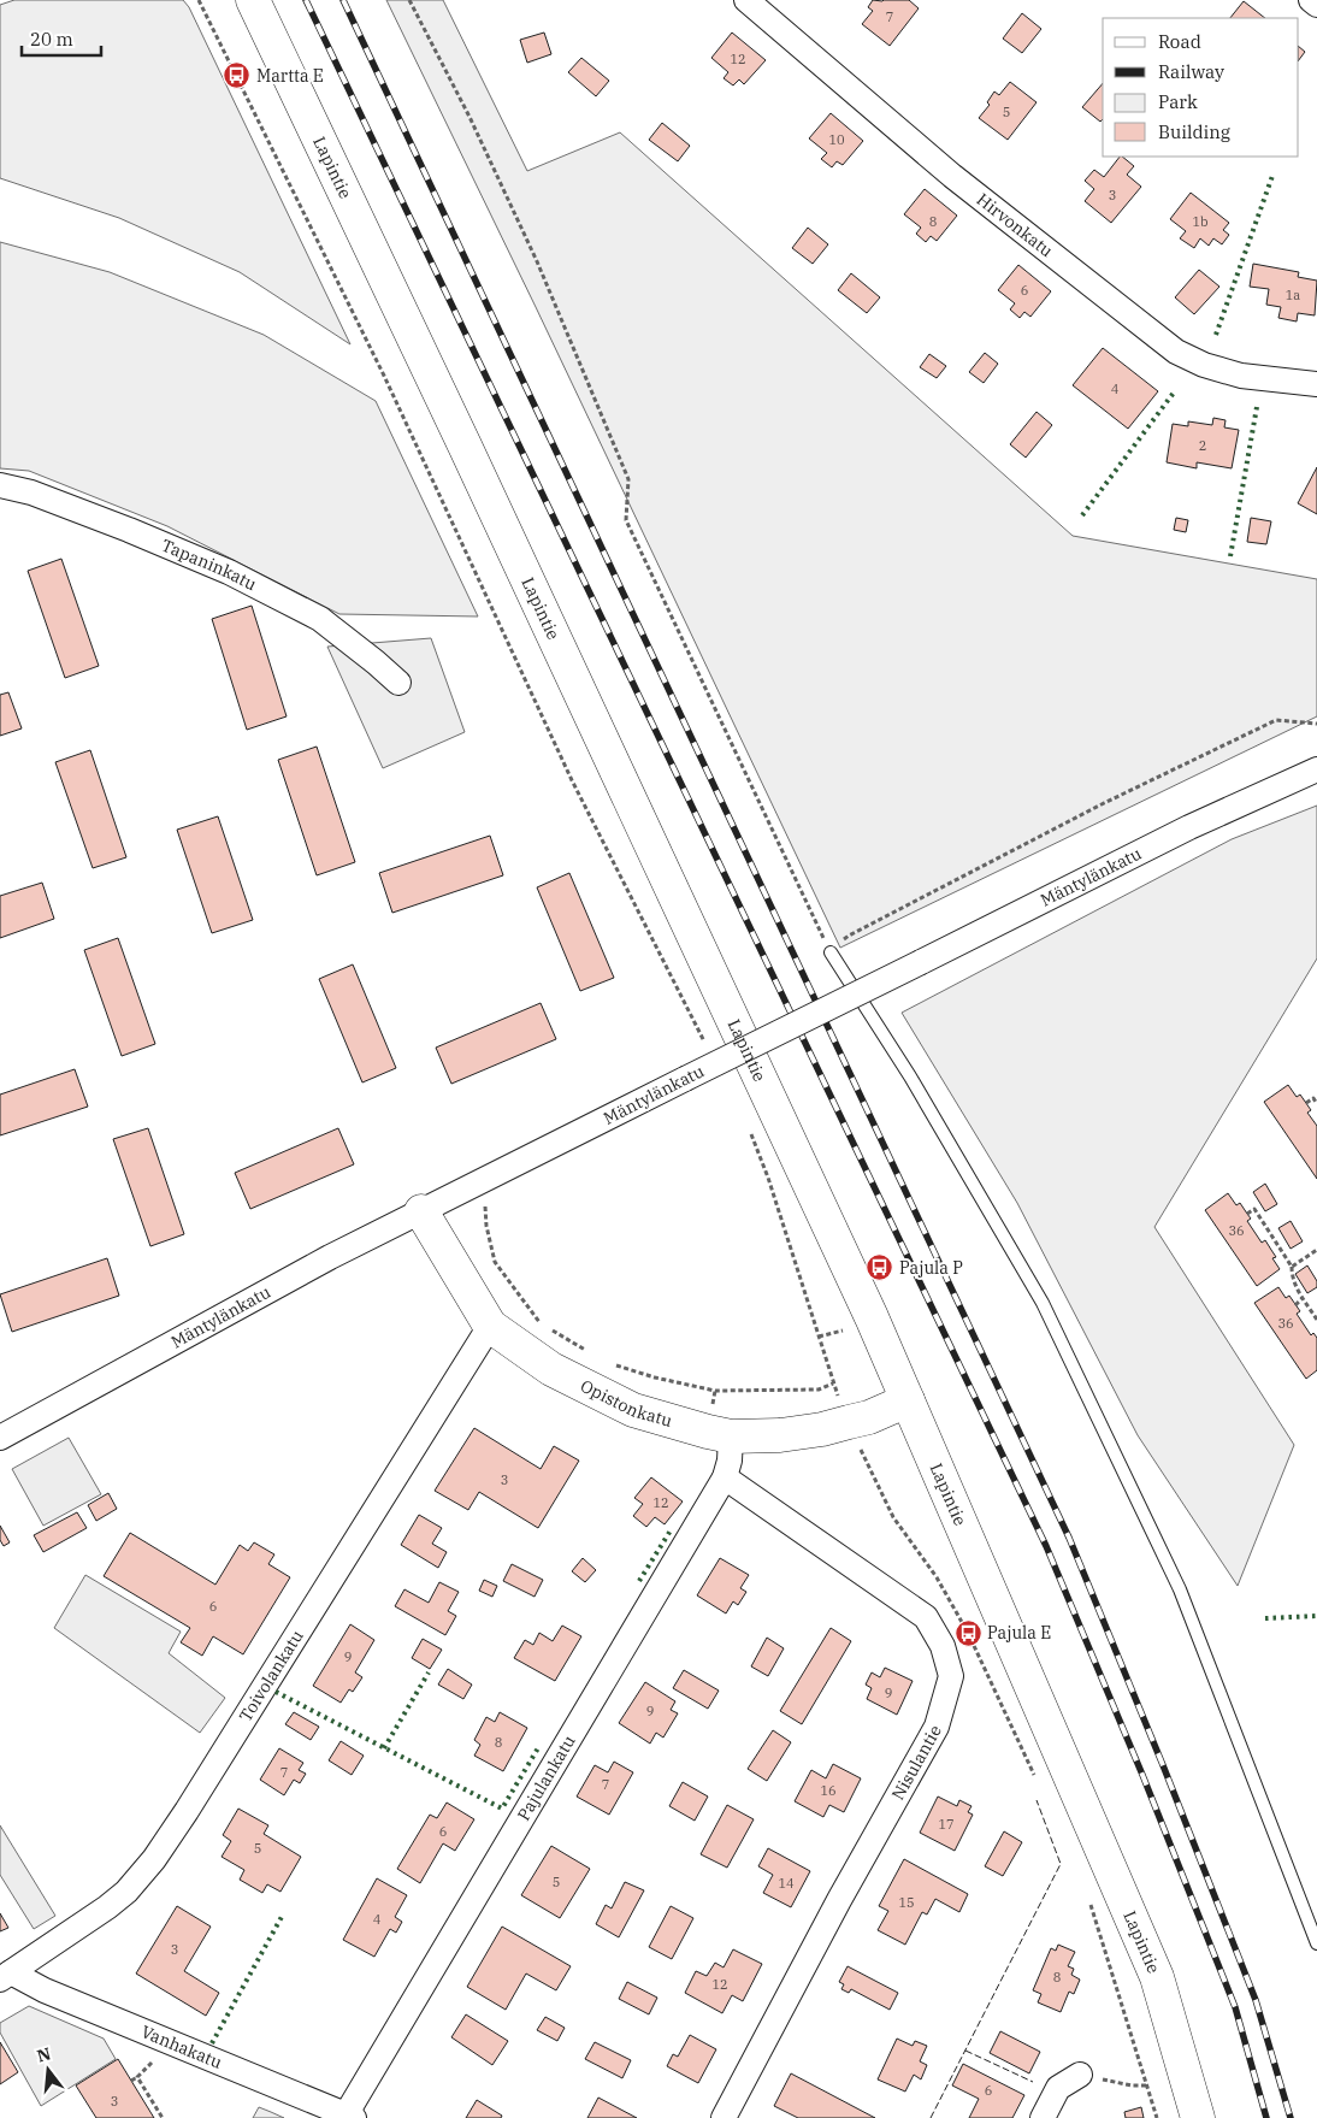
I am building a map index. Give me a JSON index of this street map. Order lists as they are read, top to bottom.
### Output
{
  "streets": {
    "main road": ["Lapintie", "Opistonkatu"],
    "street": [
      "Hirvonkatu",
      "Tapaninkatu",
      "Mäntylänkatu",
      "Toivolankatu",
      "Nisulantie",
      "Pajulankatu",
      "Vanhakatu"
    ]
  },
  "crossings": [
    ["Lapintie", "Opistonkatu"],
    ["Mäntylänkatu", "Opistonkatu"],
    ["Opistonkatu", "Toivolankatu"],
    ["Opistonkatu", "Pajulankatu"],
    ["Toivolankatu", "Vanhakatu"],
    ["Nisulantie", "Pajulankatu"],
    ["Pajulankatu", "Vanhakatu"]
  ],
  "places": {
    "bus stop": ["Martta E", "Pajula P", "Pajula E"]
  },
  "house_numbers": [
    "7",
    "12",
    "5",
    "10",
    "3",
    "8",
    "1b",
    "6",
    "1a",
    "4",
    "2",
    "36",
    "36",
    "3",
    "12",
    "6",
    "9",
    "9",
    "9",
    "8",
    "7",
    "7",
    "16",
    "17",
    "6",
    "5",
    "5",
    "14",
    "15",
    "4",
    "3",
    "8",
    "12",
    "6",
    "3"
  ],
  "legend": [
    "Road",
    "Railway",
    "Park",
    "Building"
  ],
  "scale_bar": "20 m",
  "north": "top"
}
